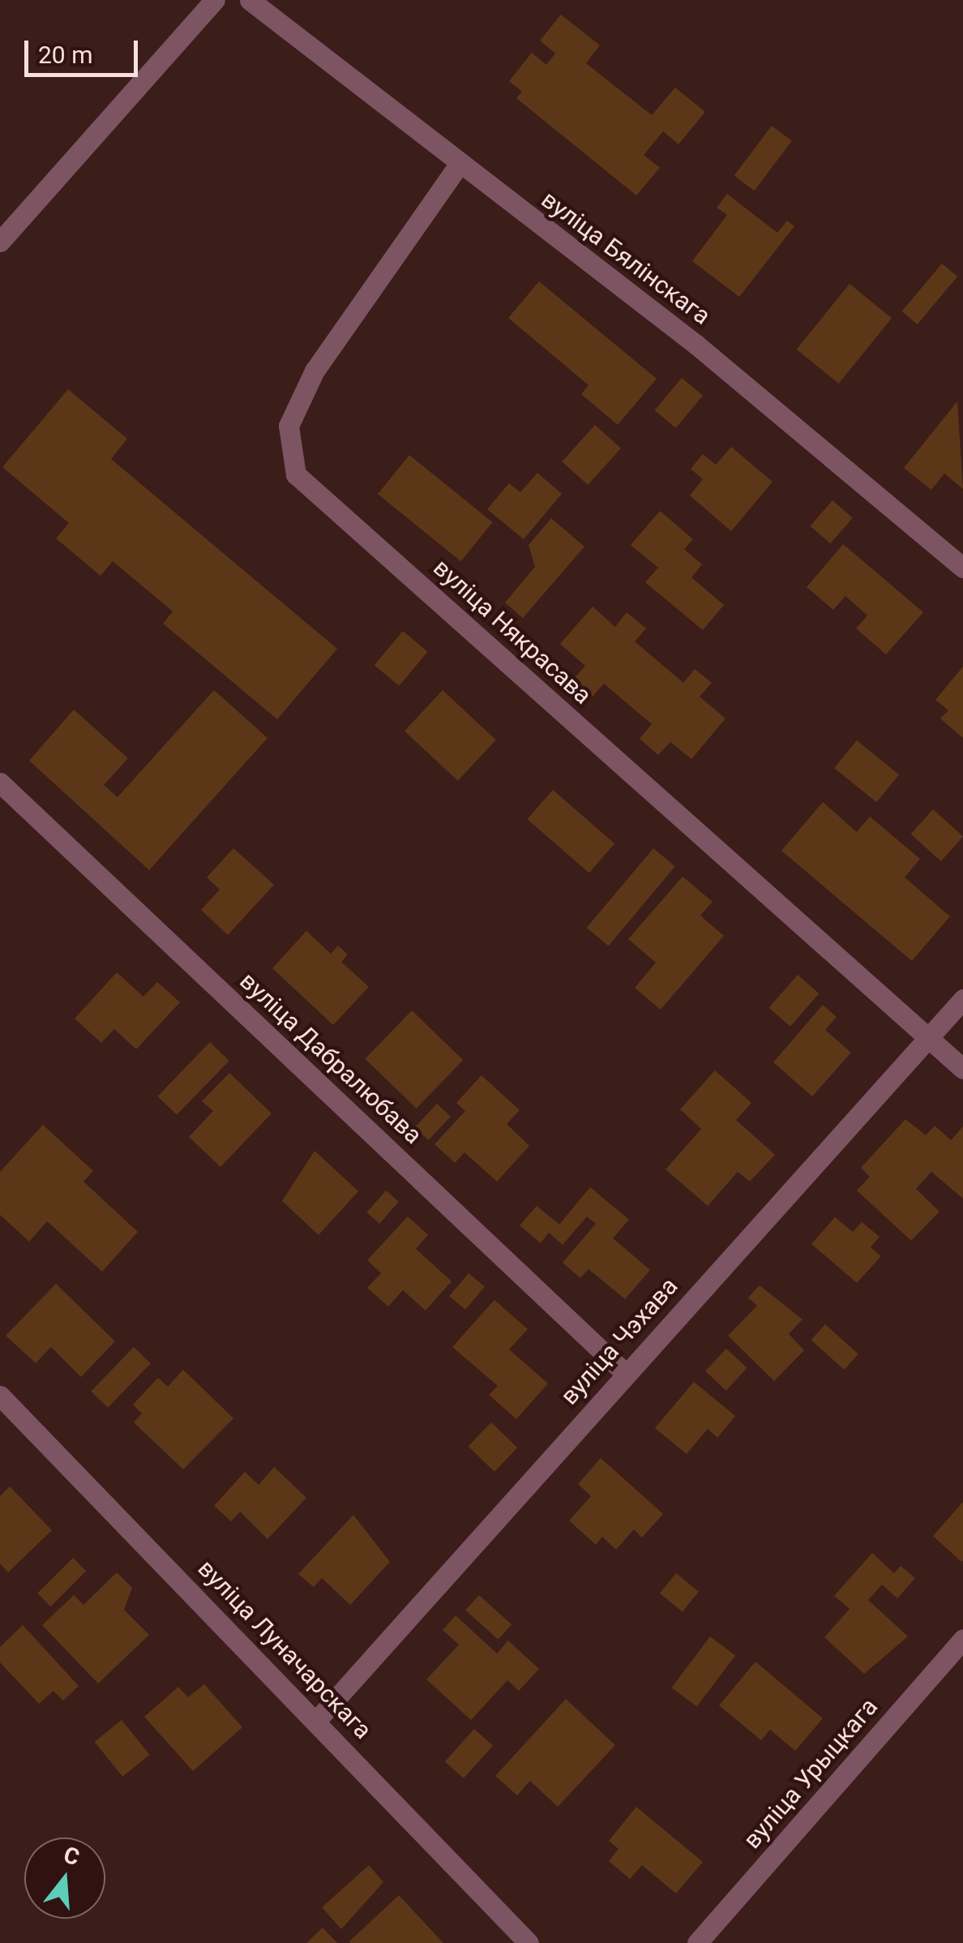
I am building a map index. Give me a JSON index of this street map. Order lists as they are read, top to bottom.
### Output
{
  "streets": {
    "street": [
      "вуліца Бялінскага",
      "вуліца Някрасава",
      "вуліца Дабралюбава",
      "вуліца Чэхава",
      "вуліца Луначарскага",
      "вуліца Урыцкага"
    ]
  },
  "crossings": [
    ["вуліца Бялінскага", "вуліца Някрасава"],
    ["вуліца Някрасава", "вуліца Чэхава"],
    ["вуліца Дабралюбава", "вуліца Чэхава"],
    ["вуліца Чэхава", "вуліца Луначарскага"]
  ],
  "scale_bar": "20 m",
  "north": "top"
}
